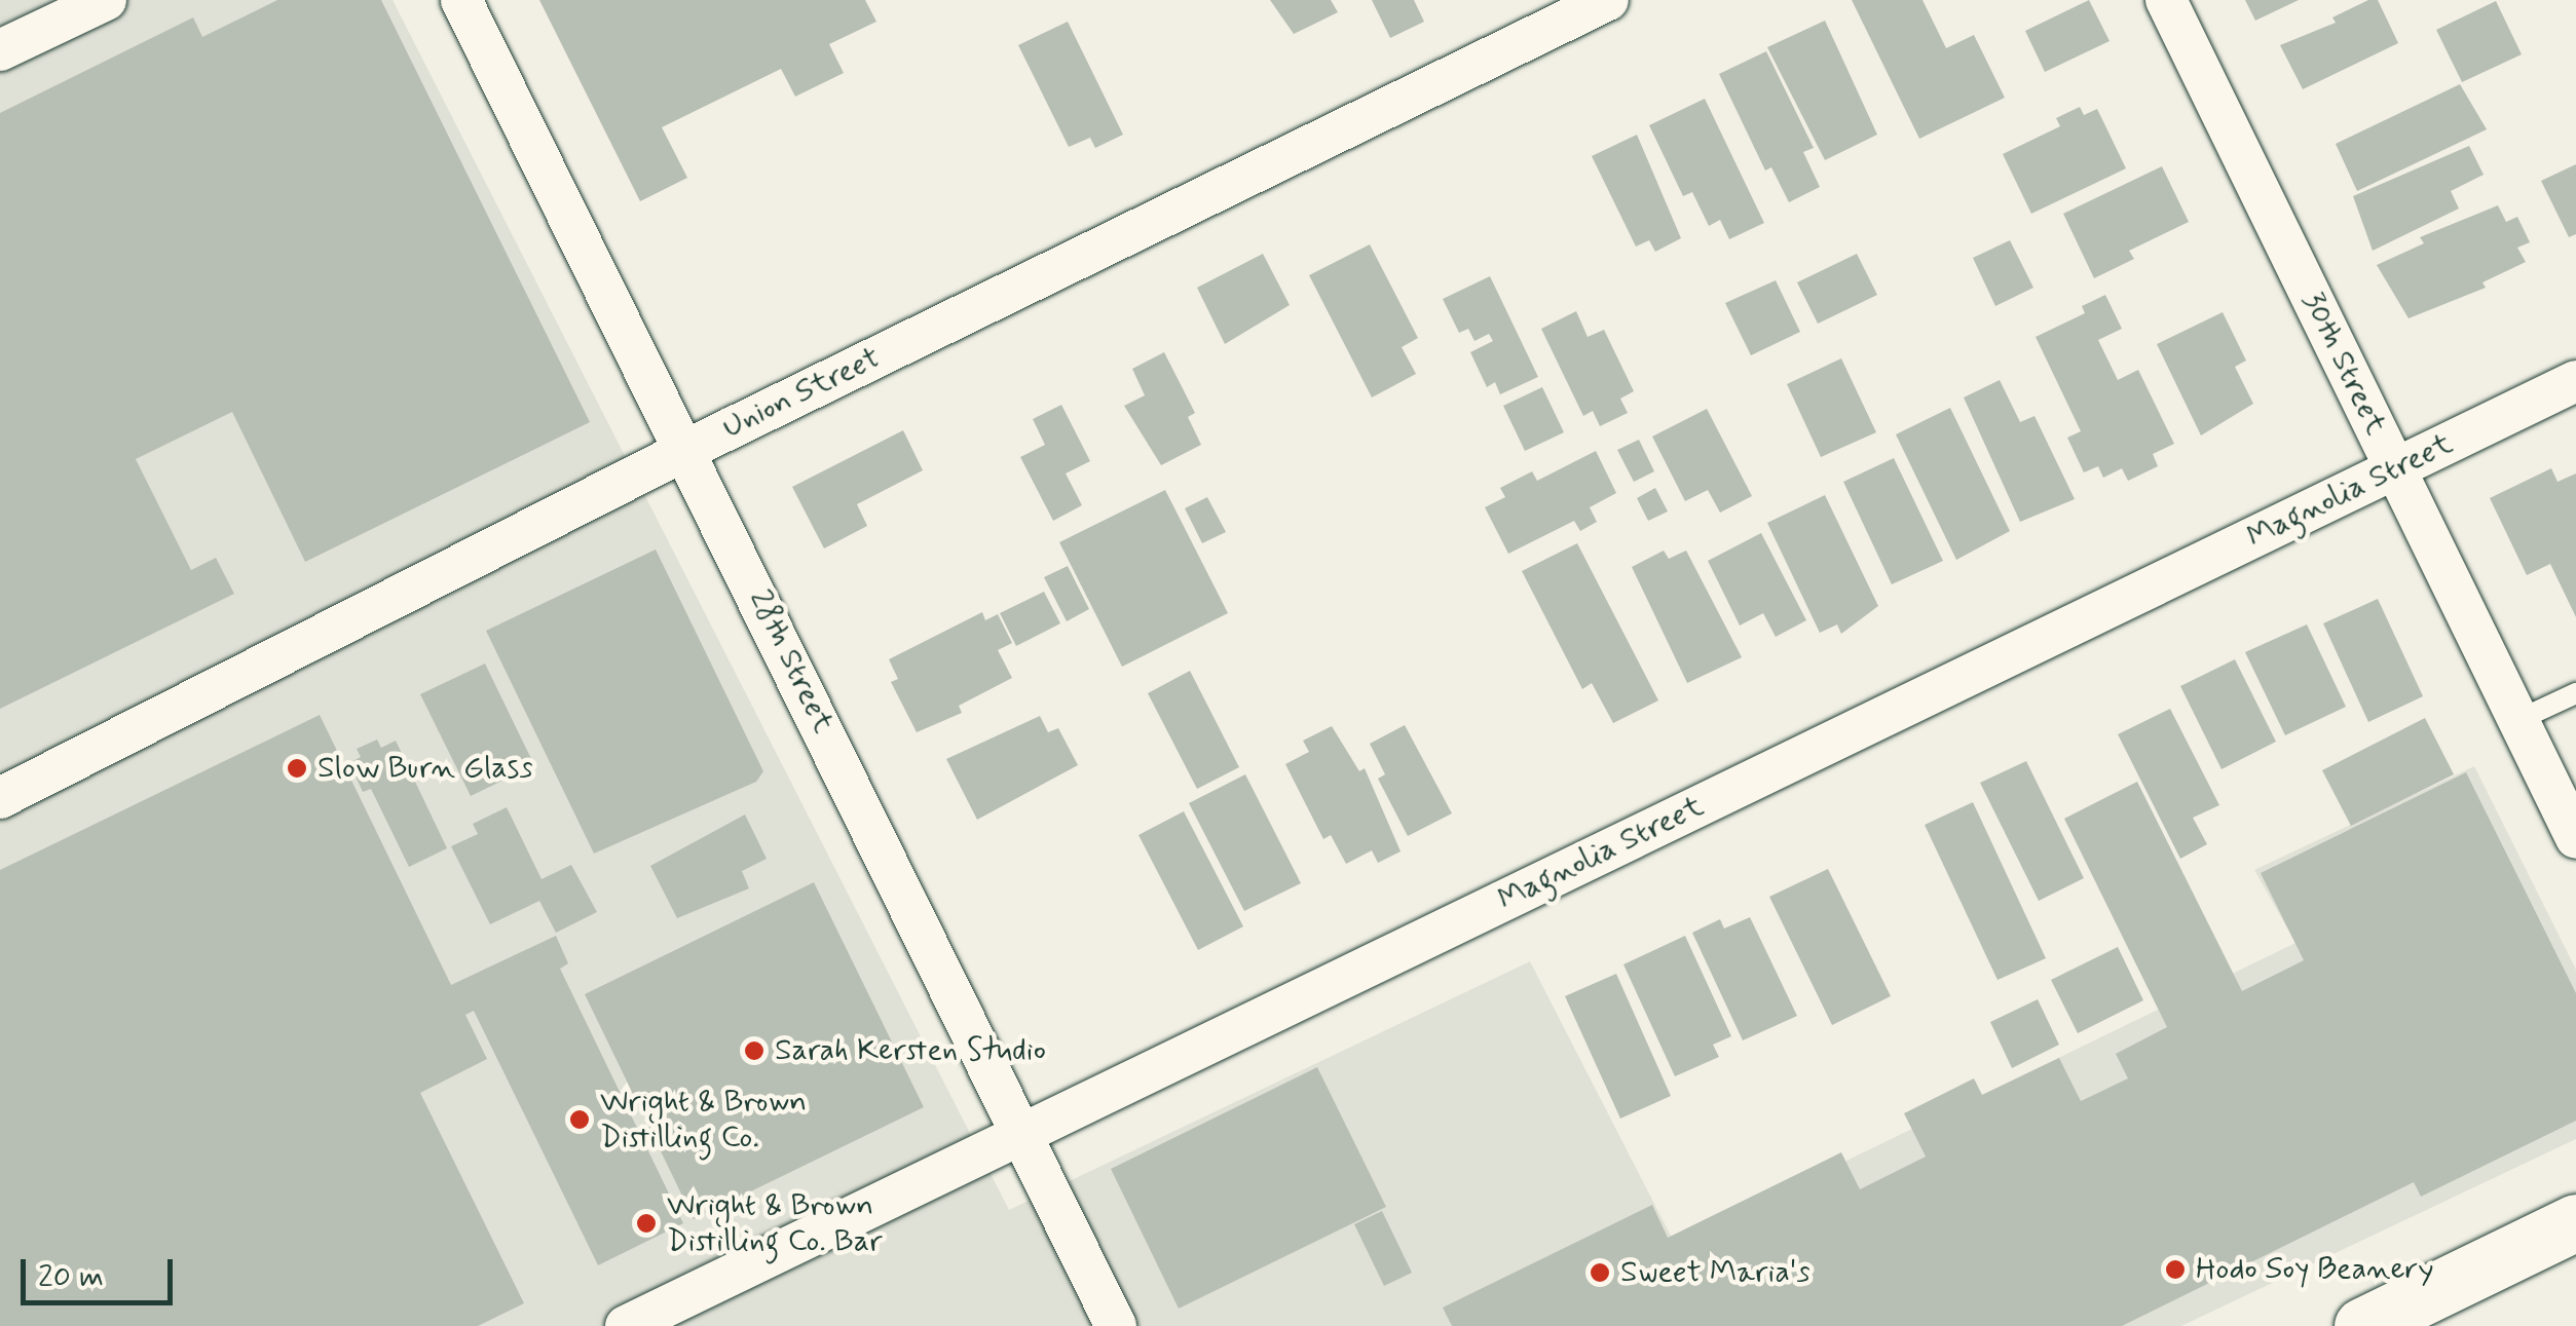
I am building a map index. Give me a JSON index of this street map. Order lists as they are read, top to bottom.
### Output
{
  "streets": {
    "street": [
      "30th Street",
      "Union Street",
      "Magnolia Street",
      "28th Street"
    ]
  },
  "crossings": [
    ["30th Street", "Magnolia Street"],
    ["Union Street", "28th Street"],
    ["Magnolia Street", "28th Street"]
  ],
  "places": [
    "Slow Burn Glass",
    "Sarah Kersten Studio",
    "Wright & Brown Distilling Co.",
    "Wright & Brown Distilling Co. Bar",
    "Hodo Soy Beanery",
    "Sweet Maria's"
  ],
  "scale_bar": "20 m"
}
